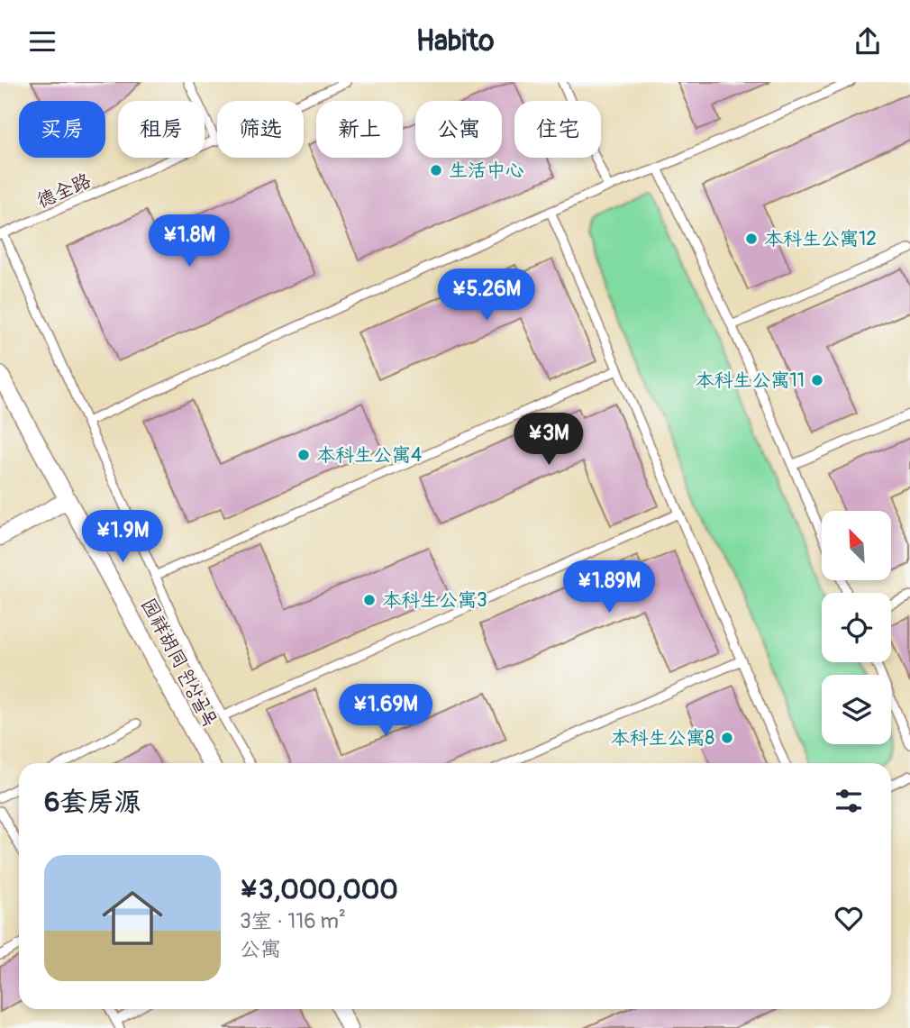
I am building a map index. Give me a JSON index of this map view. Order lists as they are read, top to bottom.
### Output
{
  "streets": {
    "street": ["园祥胡同 원상골목"],
    "lane": ["德全路"]
  },
  "places": [
    "生活中心",
    "本科生公寓12",
    "本科生公寓11",
    "本科生公寓4",
    "本科生公寓3",
    "本科生公寓8"
  ],
  "north": "top left",
  "page": {
    "header": "Habito",
    "chip": [
      "买房",
      "租房",
      "筛选",
      "新上",
      "公寓",
      "住宅"
    ],
    "price": [
      "¥1.8M",
      "¥5.26M",
      "¥3M",
      "¥1.9M",
      "¥1.89M",
      "¥1.69M"
    ],
    "heading": "6套房源",
    "list": [
      {
        "name": "¥3,000,000",
        "note": "3室 · 116 m² · 公寓"
      }
    ]
  }
}
